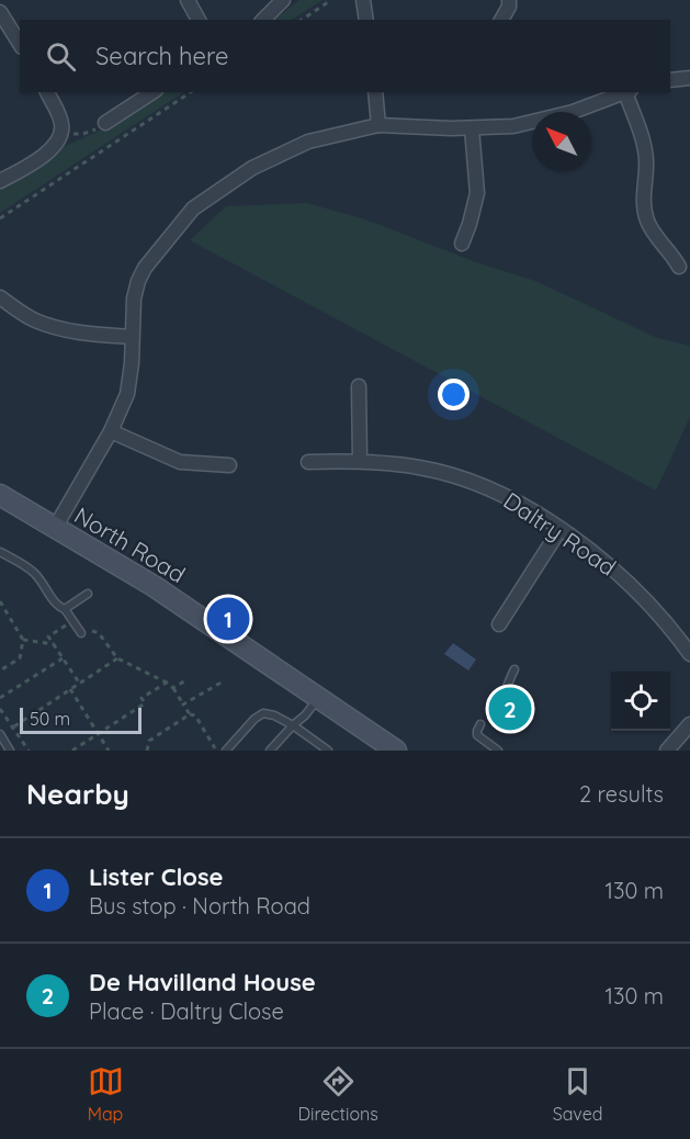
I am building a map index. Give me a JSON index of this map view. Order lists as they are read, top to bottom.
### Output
{
  "streets": {
    "main road": ["North Road"],
    "street": ["Daltry Road"]
  },
  "scale_bar": "50 m",
  "north": "top left",
  "page": {
    "search": "Search here",
    "pins": ["1", "2"],
    "scale": "50 m",
    "heading": ["Nearby", "2 results"],
    "list": [
      {
        "mark": "1",
        "name": "Lister Close",
        "note": "Bus stop · North Road",
        "value": "130 m"
      },
      {
        "mark": "2",
        "name": "De Havilland House",
        "note": "Place · Daltry Close",
        "value": "130 m"
      }
    ],
    "nav": ["Map", "Directions", "Saved"]
  }
}
